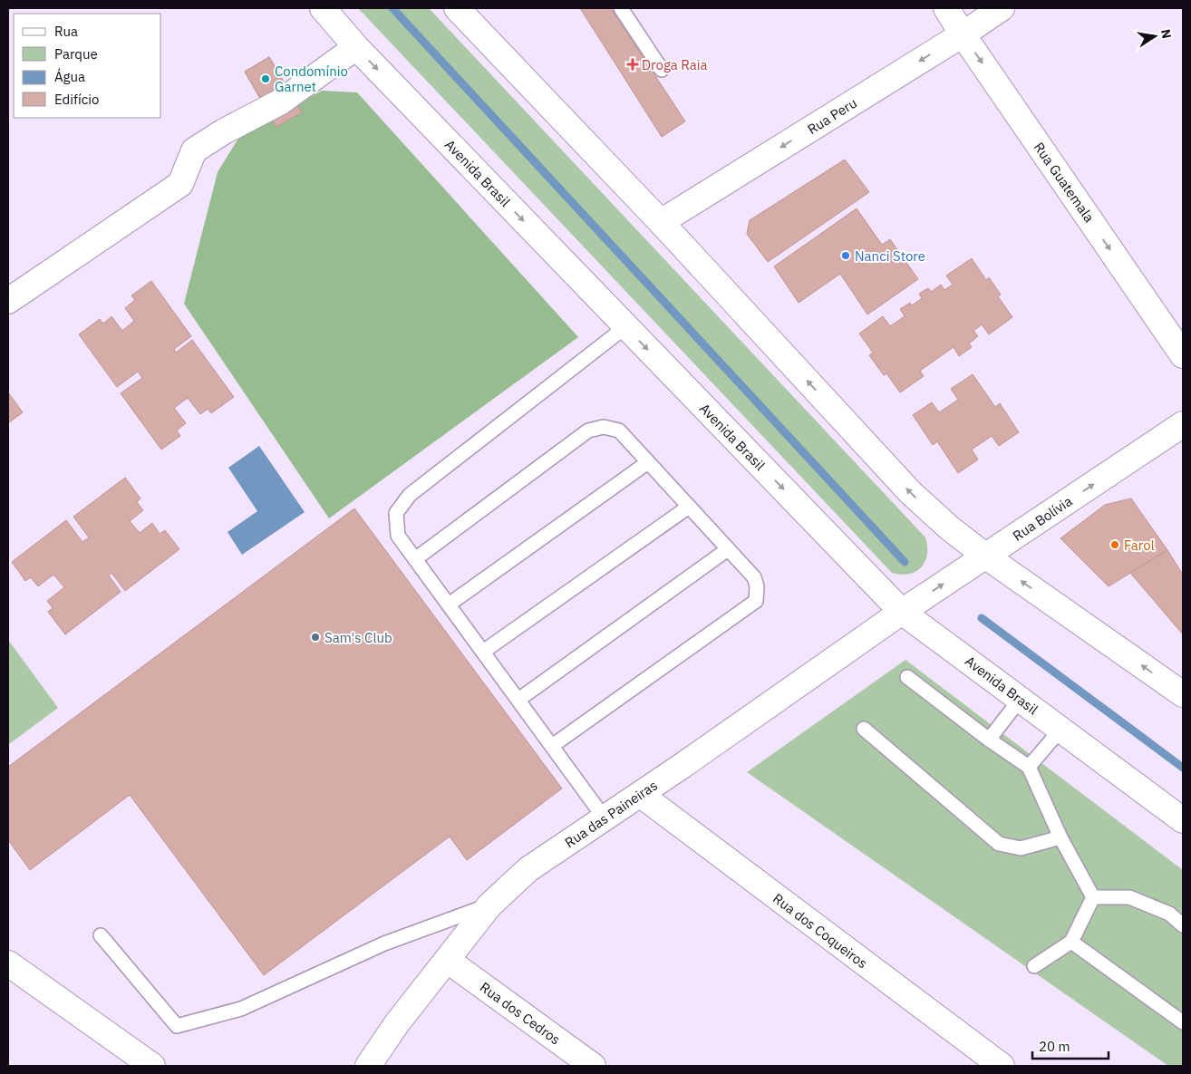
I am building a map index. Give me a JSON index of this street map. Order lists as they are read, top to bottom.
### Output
{
  "streets": {
    "main road": [
      "Rua Peru",
      "Avenida Brasil",
      "Rua Guatemala",
      "Rua Bolívia",
      "Rua das Paineiras",
      "Rua dos Coqueiros",
      "Rua dos Cedros"
    ]
  },
  "crossings": [
    ["Rua Peru", "Rua Guatemala"],
    ["Avenida Brasil", "Rua Bolívia"],
    ["Avenida Brasil", "Rua das Paineiras"],
    ["Rua Bolívia", "Rua das Paineiras"],
    ["Rua das Paineiras", "Rua dos Coqueiros"],
    ["Rua das Paineiras", "Rua dos Cedros"]
  ],
  "one_way": ["Rua Peru", "Rua Guatemala", "Rua Bolívia"],
  "places": {
    "health": ["Droga Raia"],
    "other": [
      "Condomínio Garnet",
      "Nanci Store",
      "Farol",
      "Sam's Club"
    ]
  },
  "legend": [
    "Rua",
    "Parque",
    "Água",
    "Edifício"
  ],
  "scale_bar": "20 m",
  "north": "right"
}
